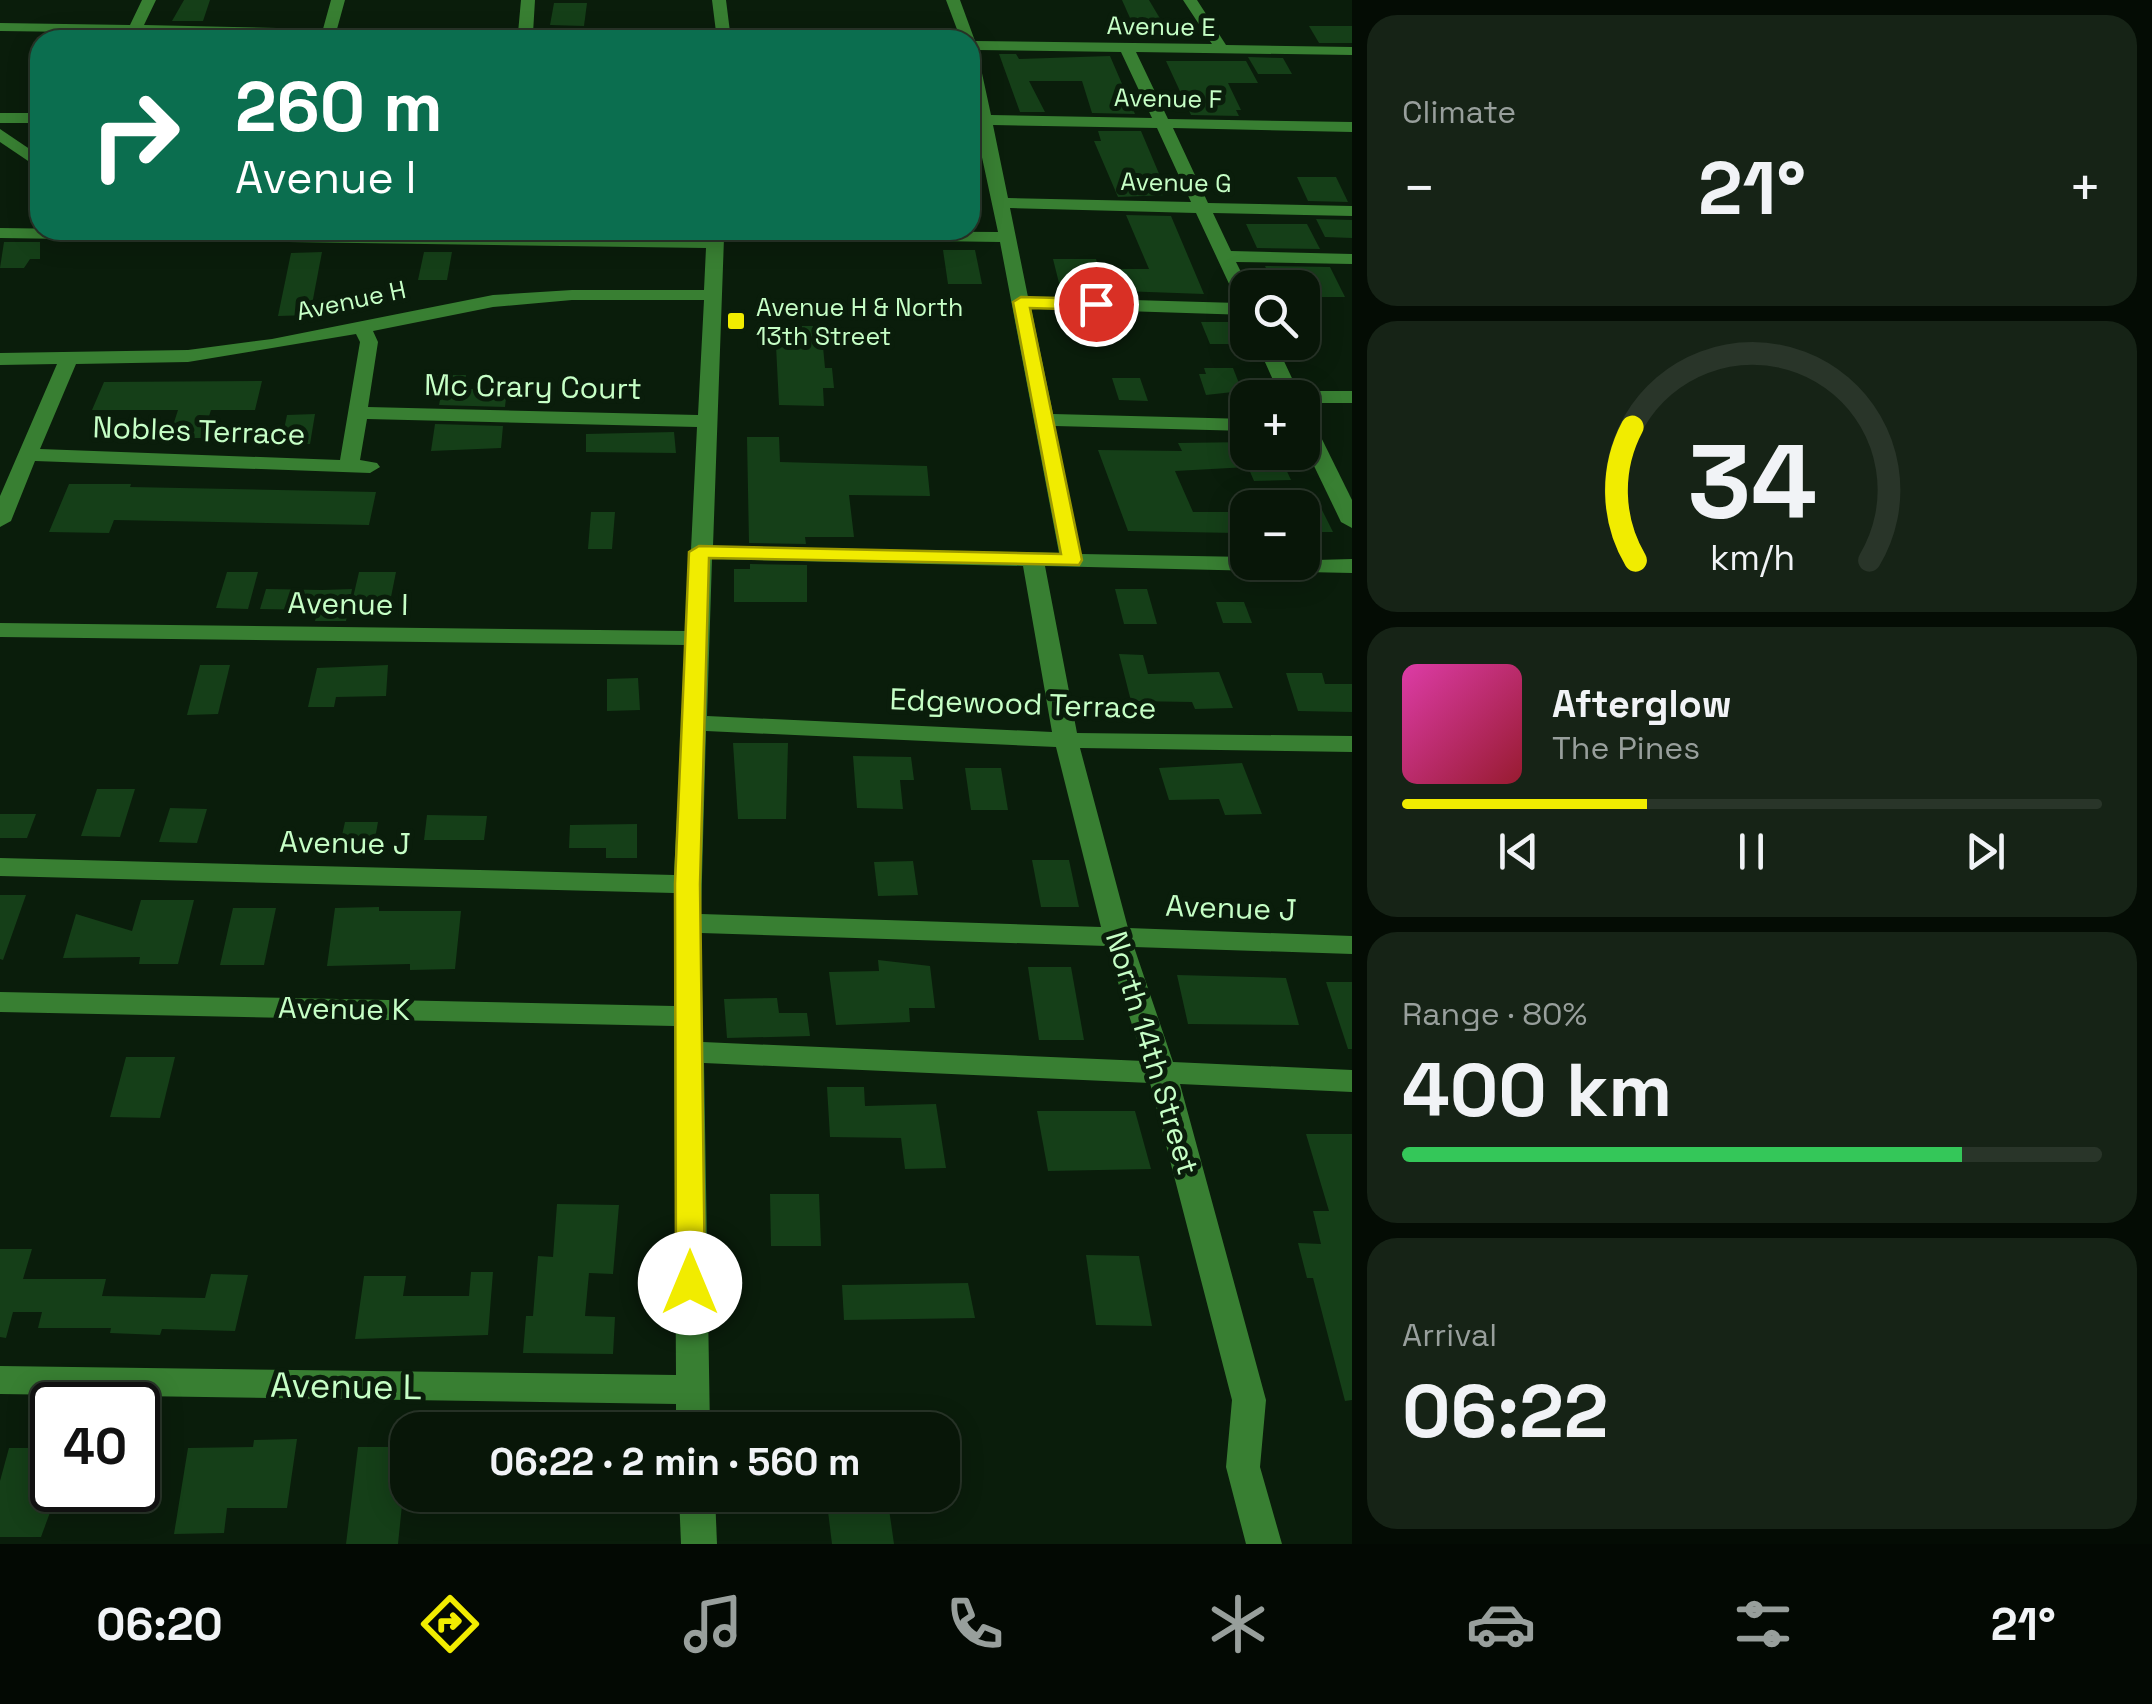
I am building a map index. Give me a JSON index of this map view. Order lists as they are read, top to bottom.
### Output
{
  "streets": {
    "street": [
      "Avenue E",
      "Avenue F",
      "Avenue G",
      "Avenue H",
      "Mc Crary Court",
      "Nobles Terrace",
      "Avenue I",
      "Edgewood Terrace",
      "Avenue J",
      "Avenue K",
      "North 14th Street",
      "Avenue L"
    ]
  },
  "crossings": [
    ["Mc Crary Court", "Nobles Terrace"],
    ["Edgewood Terrace", "North 14th Street"],
    ["Avenue J", "North 14th Street"]
  ],
  "places": {
    "transit": ["Avenue H & North 13th Street"]
  },
  "page": {
    "tile": [
      "Climate",
      ["Range · 80%", "400 km"],
      ["Arrival", "06:22"]
    ],
    "turn": ["260 m", "Avenue I"],
    "heat": ["−", "21°", "+"],
    "map_buttons": ["+", "−"],
    "song": ["Afterglow", "The Pines"],
    "limit": "40",
    "trip": "06:22 · 2 min · 560 m",
    "tabs": ["06:20", "21°"],
    "gauge": ["34", "km/h"]
  }
}
